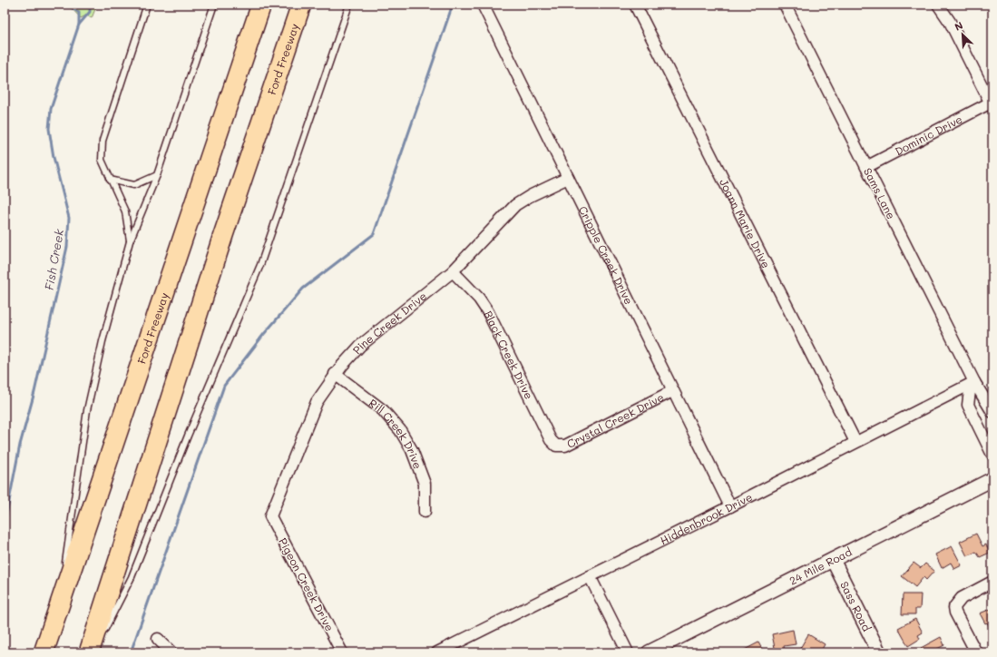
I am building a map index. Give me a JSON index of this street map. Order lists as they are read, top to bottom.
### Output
{
  "streets": {
    "highway": ["Ford Freeway"],
    "street": [
      "Dominic Drive",
      "Sams Lane",
      "Joann Marie Drive",
      "Cripple Creek Drive",
      "Pine Creek Drive",
      "Black Creek Drive",
      "Crystal Creek Drive",
      "Rill Creek Drive",
      "Hiddenbrook Drive",
      "24 Mile Road",
      "Pigeon Creek Drive",
      "Sass Road"
    ]
  },
  "crossings": [
    ["Dominic Drive", "Sams Lane"],
    ["Sams Lane", "Hiddenbrook Drive"],
    ["Joann Marie Drive", "Hiddenbrook Drive"],
    ["Cripple Creek Drive", "Pine Creek Drive"],
    ["Cripple Creek Drive", "Crystal Creek Drive"],
    ["Cripple Creek Drive", "Hiddenbrook Drive"],
    ["Pine Creek Drive", "Black Creek Drive"],
    ["Pine Creek Drive", "Rill Creek Drive"],
    ["Pine Creek Drive", "Pigeon Creek Drive"],
    ["Black Creek Drive", "Crystal Creek Drive"],
    ["24 Mile Road", "Sass Road"]
  ],
  "water": ["Fish Creek"],
  "north": "top left"
}
